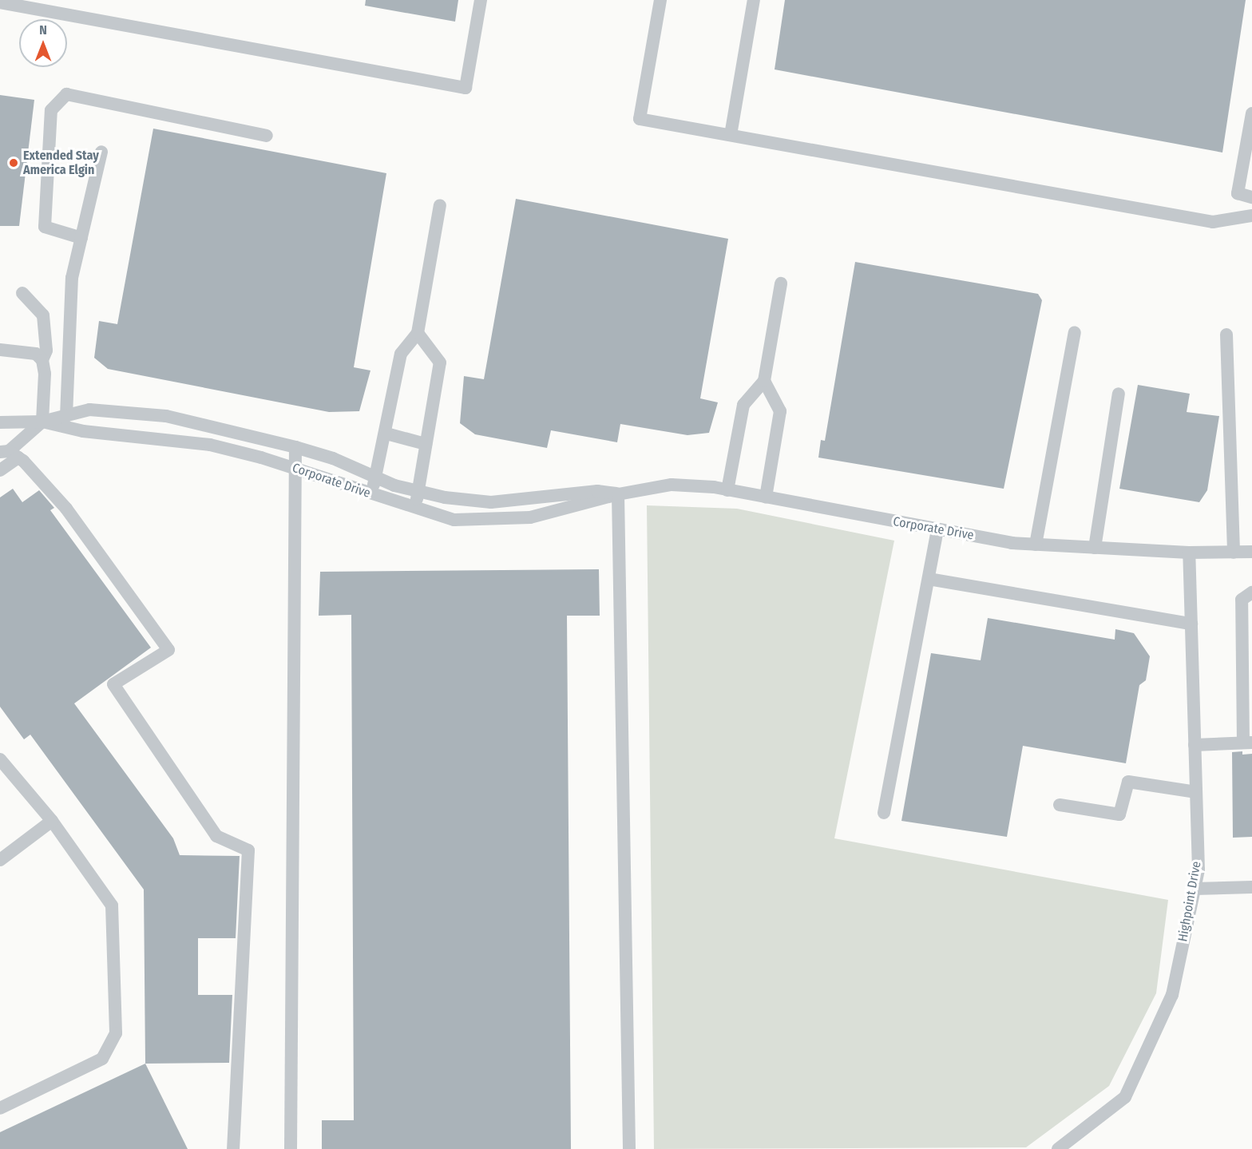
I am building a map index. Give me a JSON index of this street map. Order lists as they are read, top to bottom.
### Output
{
  "streets": {
    "street": ["Corporate Drive", "Highpoint Drive"]
  },
  "crossings": [
    ["Corporate Drive", "Highpoint Drive"]
  ],
  "places": ["Extended Stay America Elgin"],
  "north": "top"
}
